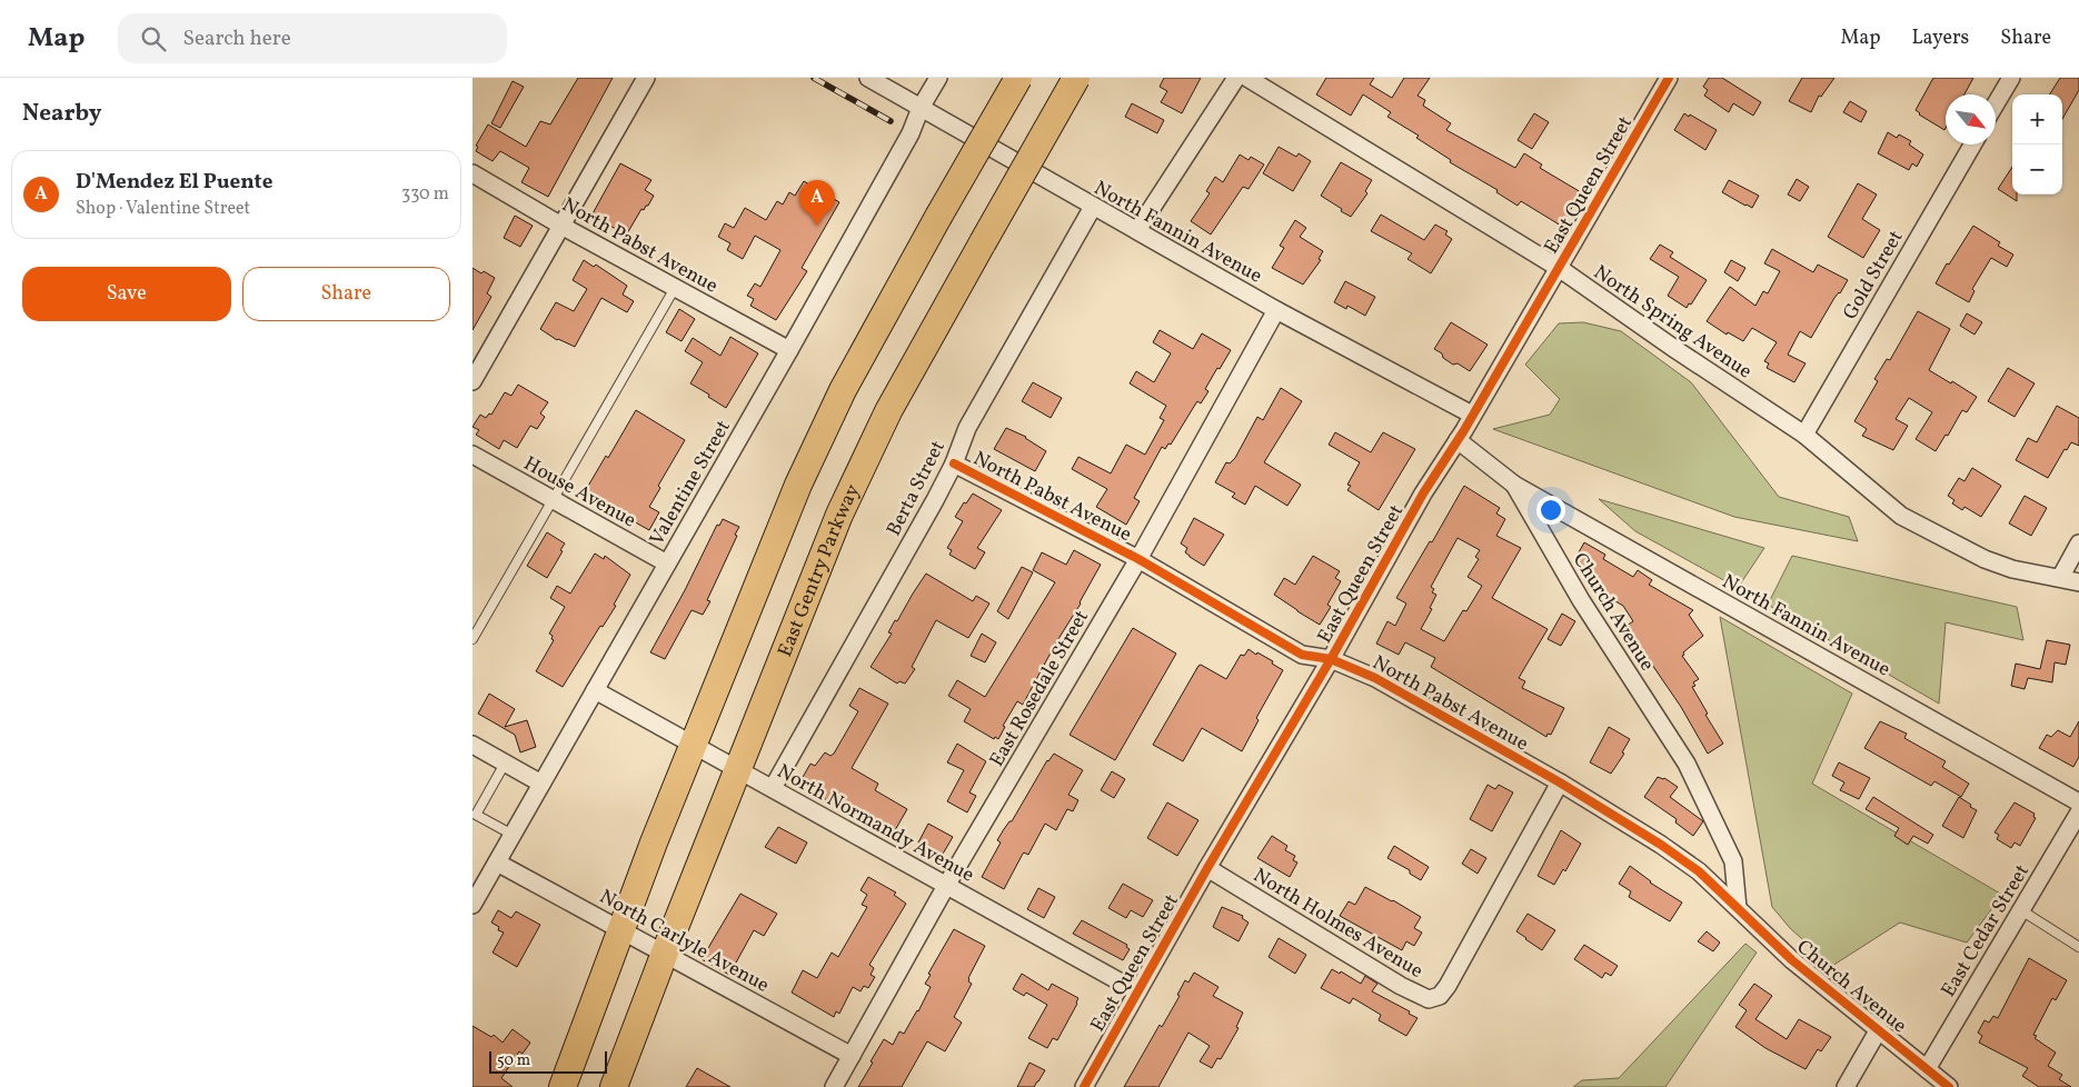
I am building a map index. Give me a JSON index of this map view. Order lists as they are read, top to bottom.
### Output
{
  "streets": {
    "main road": ["East Gentry Parkway"],
    "street": [
      "East Queen Street",
      "North Fannin Avenue",
      "North Pabst Avenue",
      "Gold Street",
      "North Spring Avenue",
      "Valentine Street",
      "Berta Street",
      "House Avenue",
      "Church Avenue",
      "East Rosedale Street",
      "North Normandy Avenue",
      "North Holmes Avenue",
      "East Cedar Street",
      "North Carlyle Avenue"
    ]
  },
  "crossings": [
    ["East Queen Street", "North Fannin Avenue"],
    ["East Queen Street", "North Pabst Avenue"],
    ["East Queen Street", "North Spring Avenue"],
    ["East Queen Street", "Church Avenue"],
    ["East Queen Street", "North Normandy Avenue"],
    ["East Queen Street", "North Holmes Avenue"],
    ["North Fannin Avenue", "Valentine Street"],
    ["North Fannin Avenue", "Berta Street"],
    ["North Fannin Avenue", "Church Avenue"],
    ["North Fannin Avenue", "East Rosedale Street"],
    ["North Pabst Avenue", "Valentine Street"],
    ["North Pabst Avenue", "Berta Street"],
    ["North Pabst Avenue", "Church Avenue"],
    ["North Pabst Avenue", "East Rosedale Street"],
    ["North Pabst Avenue", "North Holmes Avenue"],
    ["Gold Street", "North Spring Avenue"],
    ["Valentine Street", "House Avenue"],
    ["Valentine Street", "North Normandy Avenue"],
    ["Valentine Street", "North Carlyle Avenue"],
    ["Berta Street", "North Normandy Avenue"],
    ["East Gentry Parkway", "North Normandy Avenue"],
    ["East Gentry Parkway", "North Carlyle Avenue"],
    ["Church Avenue", "East Cedar Street"],
    ["East Rosedale Street", "North Normandy Avenue"],
    ["East Rosedale Street", "North Carlyle Avenue"]
  ],
  "scale_bar": "50 m",
  "north": "bottom right",
  "page": {
    "header": "Map",
    "search": "Search here",
    "nav": ["Map", "Layers", "Share"],
    "heading": "Nearby",
    "map_buttons": ["+", "−"],
    "list": [
      {
        "mark": "A",
        "name": "D'Mendez El Puente",
        "note": "Shop · Valentine Street",
        "value": "330 m"
      }
    ],
    "pins": "A",
    "buttons": ["Save", "Share"],
    "scale": "50 m"
  }
}
